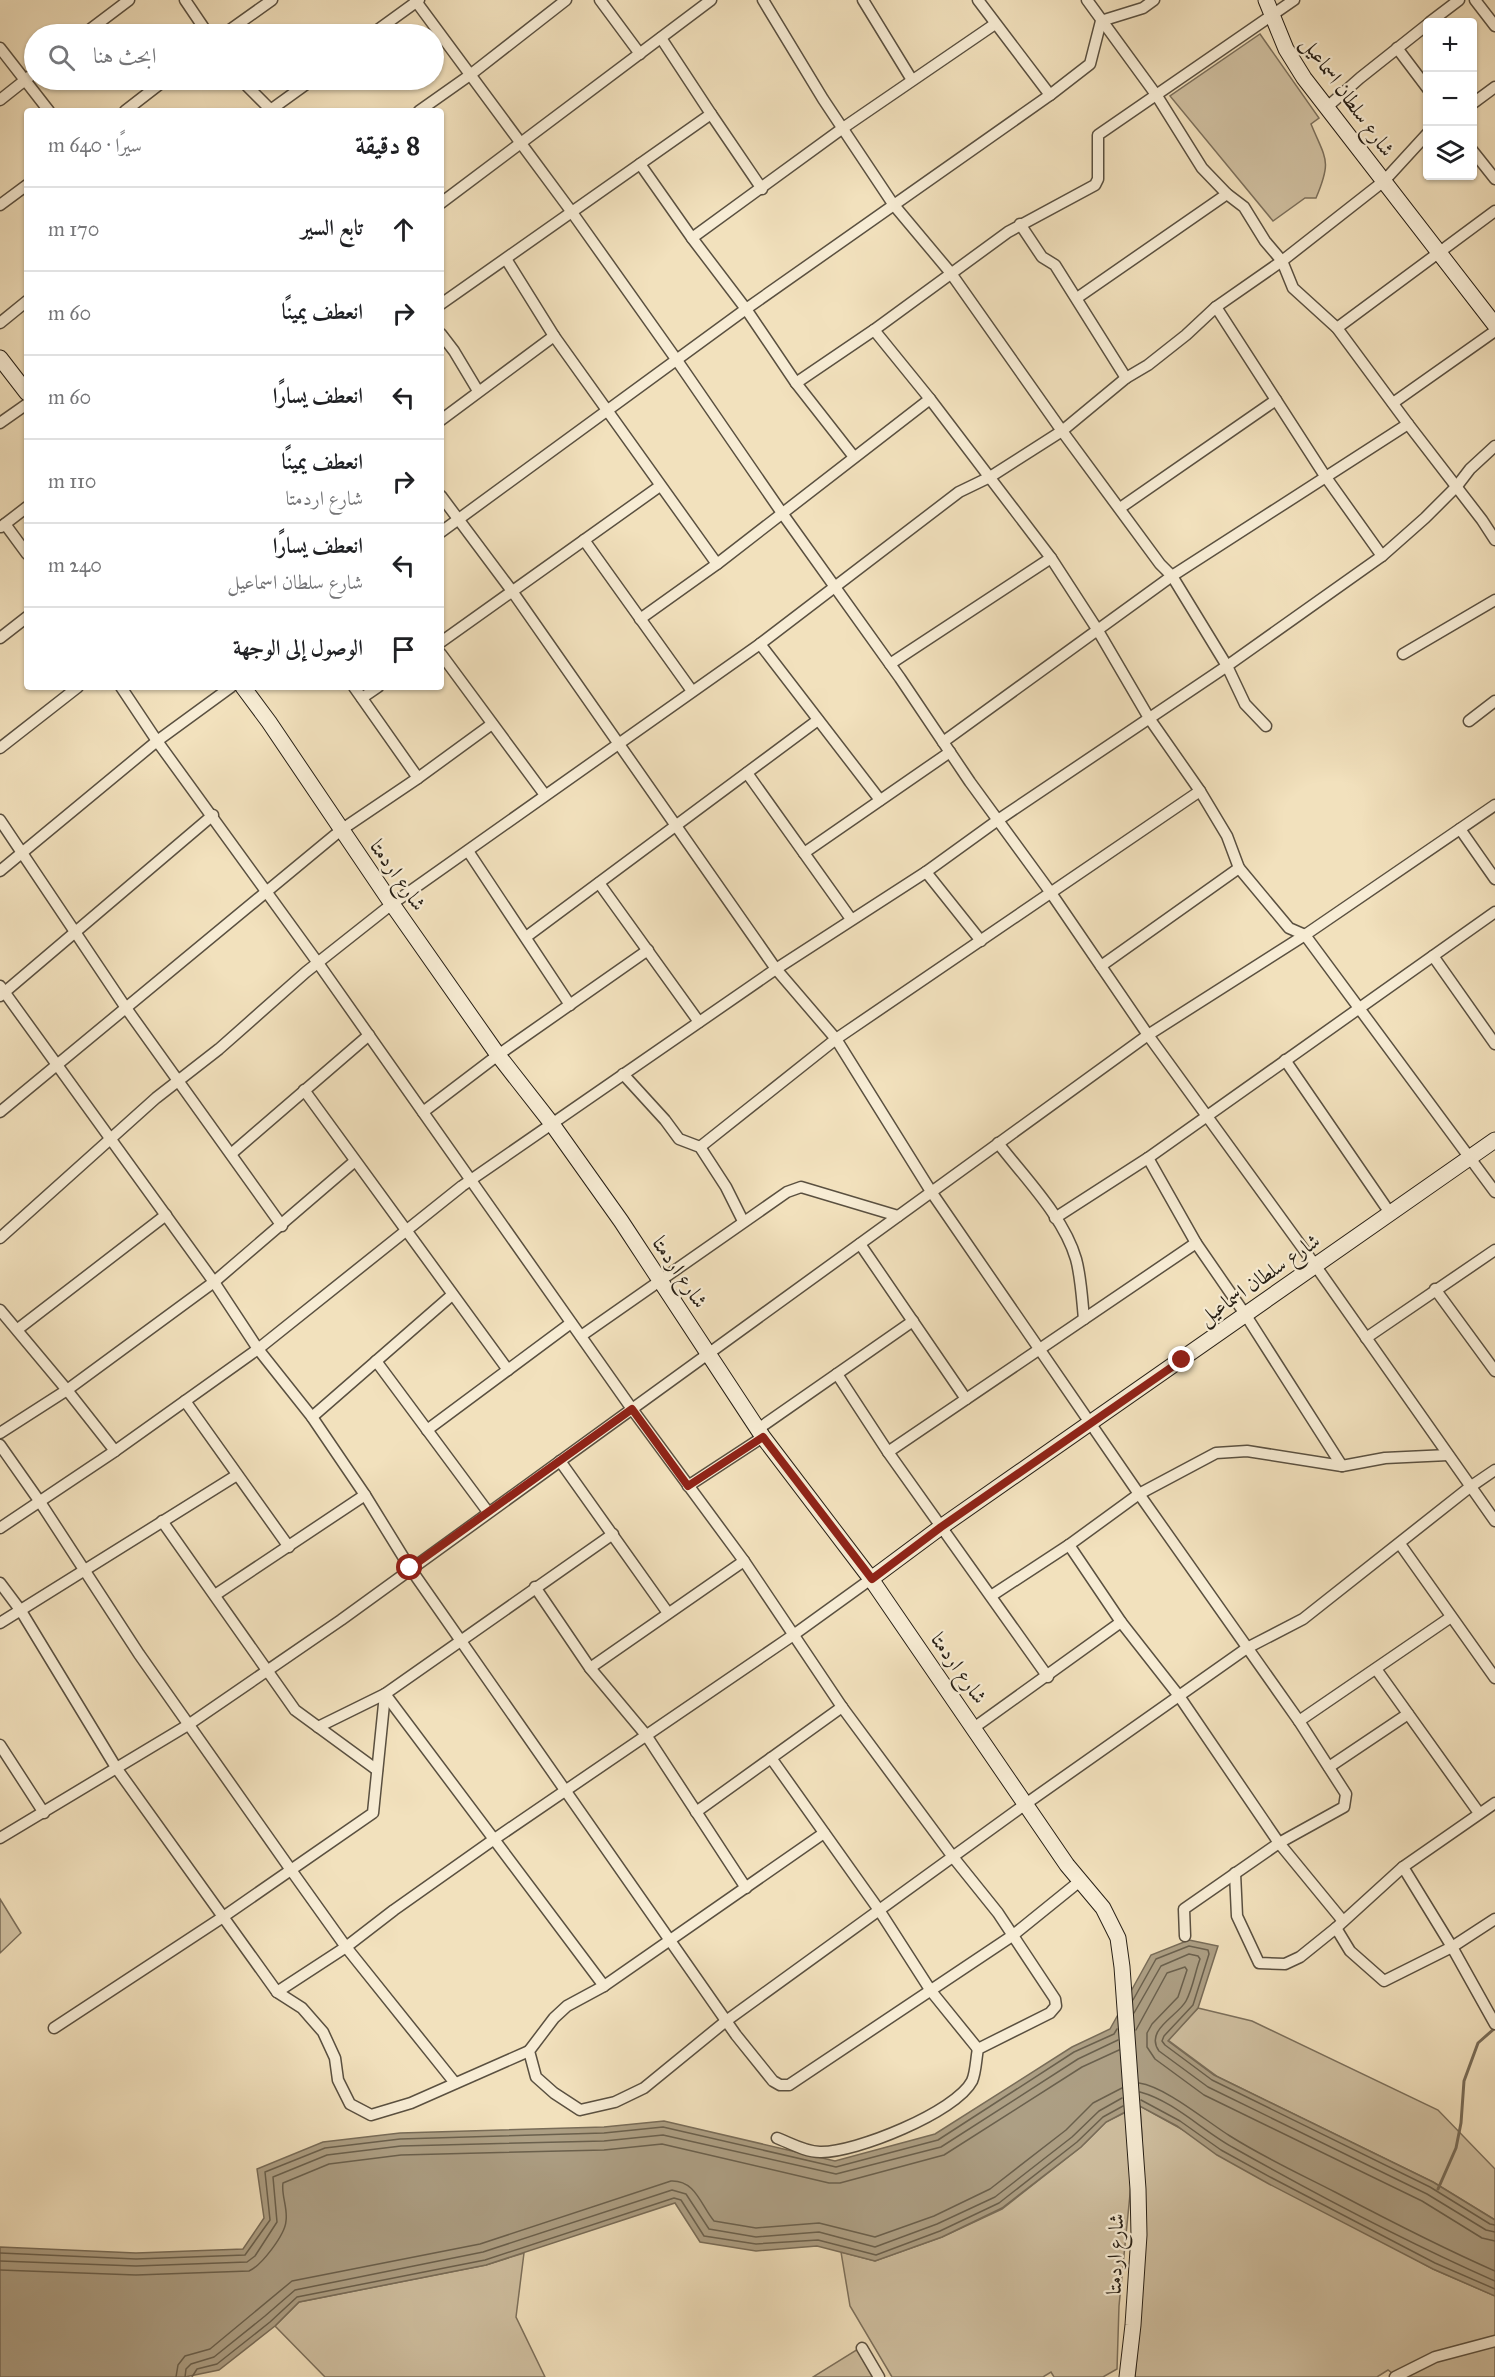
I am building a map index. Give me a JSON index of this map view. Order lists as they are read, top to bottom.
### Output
{
  "streets": {
    "main road": ["شارع سلطان اسماعيل", "شارع اردمتا"]
  },
  "crossings": [
    ["شارع سلطان اسماعيل", "شارع اردمتا"]
  ],
  "page": {
    "map_buttons": ["+", "−"],
    "search": "ابحث هنا",
    "heading": ["8 دقيقة", "سيرًا · 640 m"],
    "list": [
      ["تابع السير", "170 m"],
      ["انعطف يمينًا", "60 m"],
      ["انعطف يسارًا", "60 m"],
      ["انعطف يمينًا", "شارع اردمتا", "110 m"],
      ["انعطف يسارًا", "شارع سلطان اسماعيل", "240 m"],
      "الوصول إلى الوجهة"
    ]
  }
}
